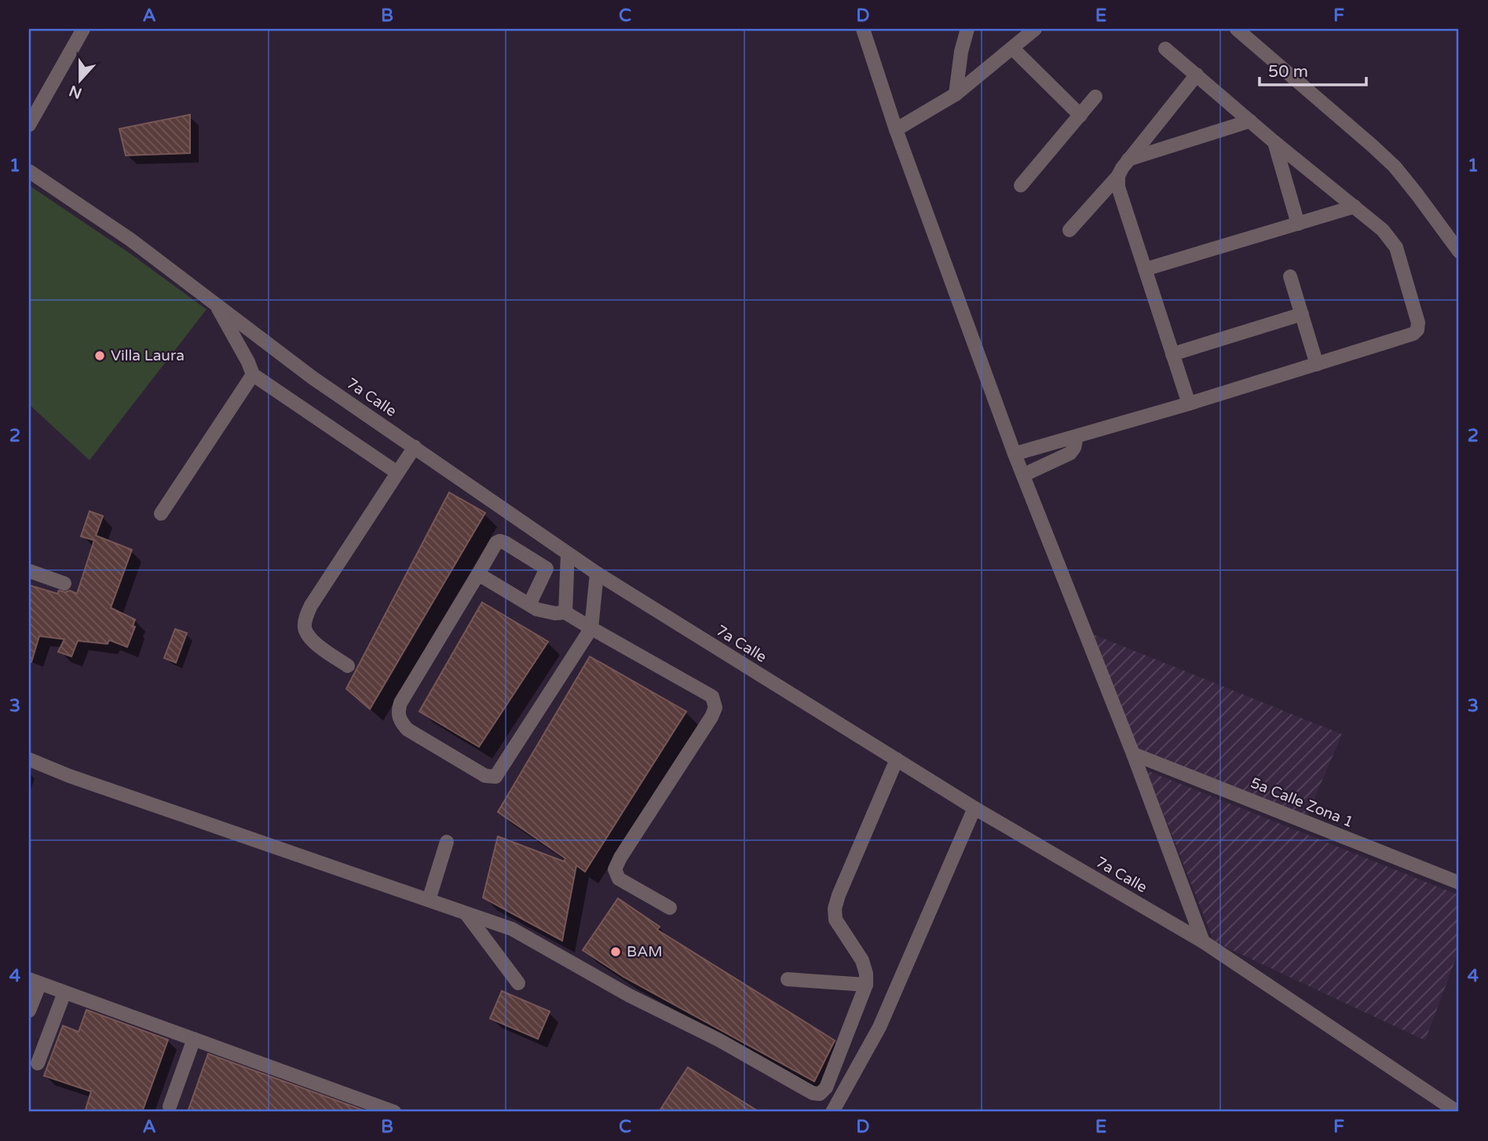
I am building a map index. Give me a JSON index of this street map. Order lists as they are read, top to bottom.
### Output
{
  "streets": {
    "street": ["7a Calle", "5a Calle Zona 1"]
  },
  "places": ["Villa Laura", "BAM"],
  "scale_bar": "50 m",
  "north": "bottom",
  "grid": {
    "columns": [
      "A",
      "B",
      "C",
      "D",
      "E",
      "F"
    ],
    "rows": [
      "1",
      "2",
      "3",
      "4"
    ]
  }
}
